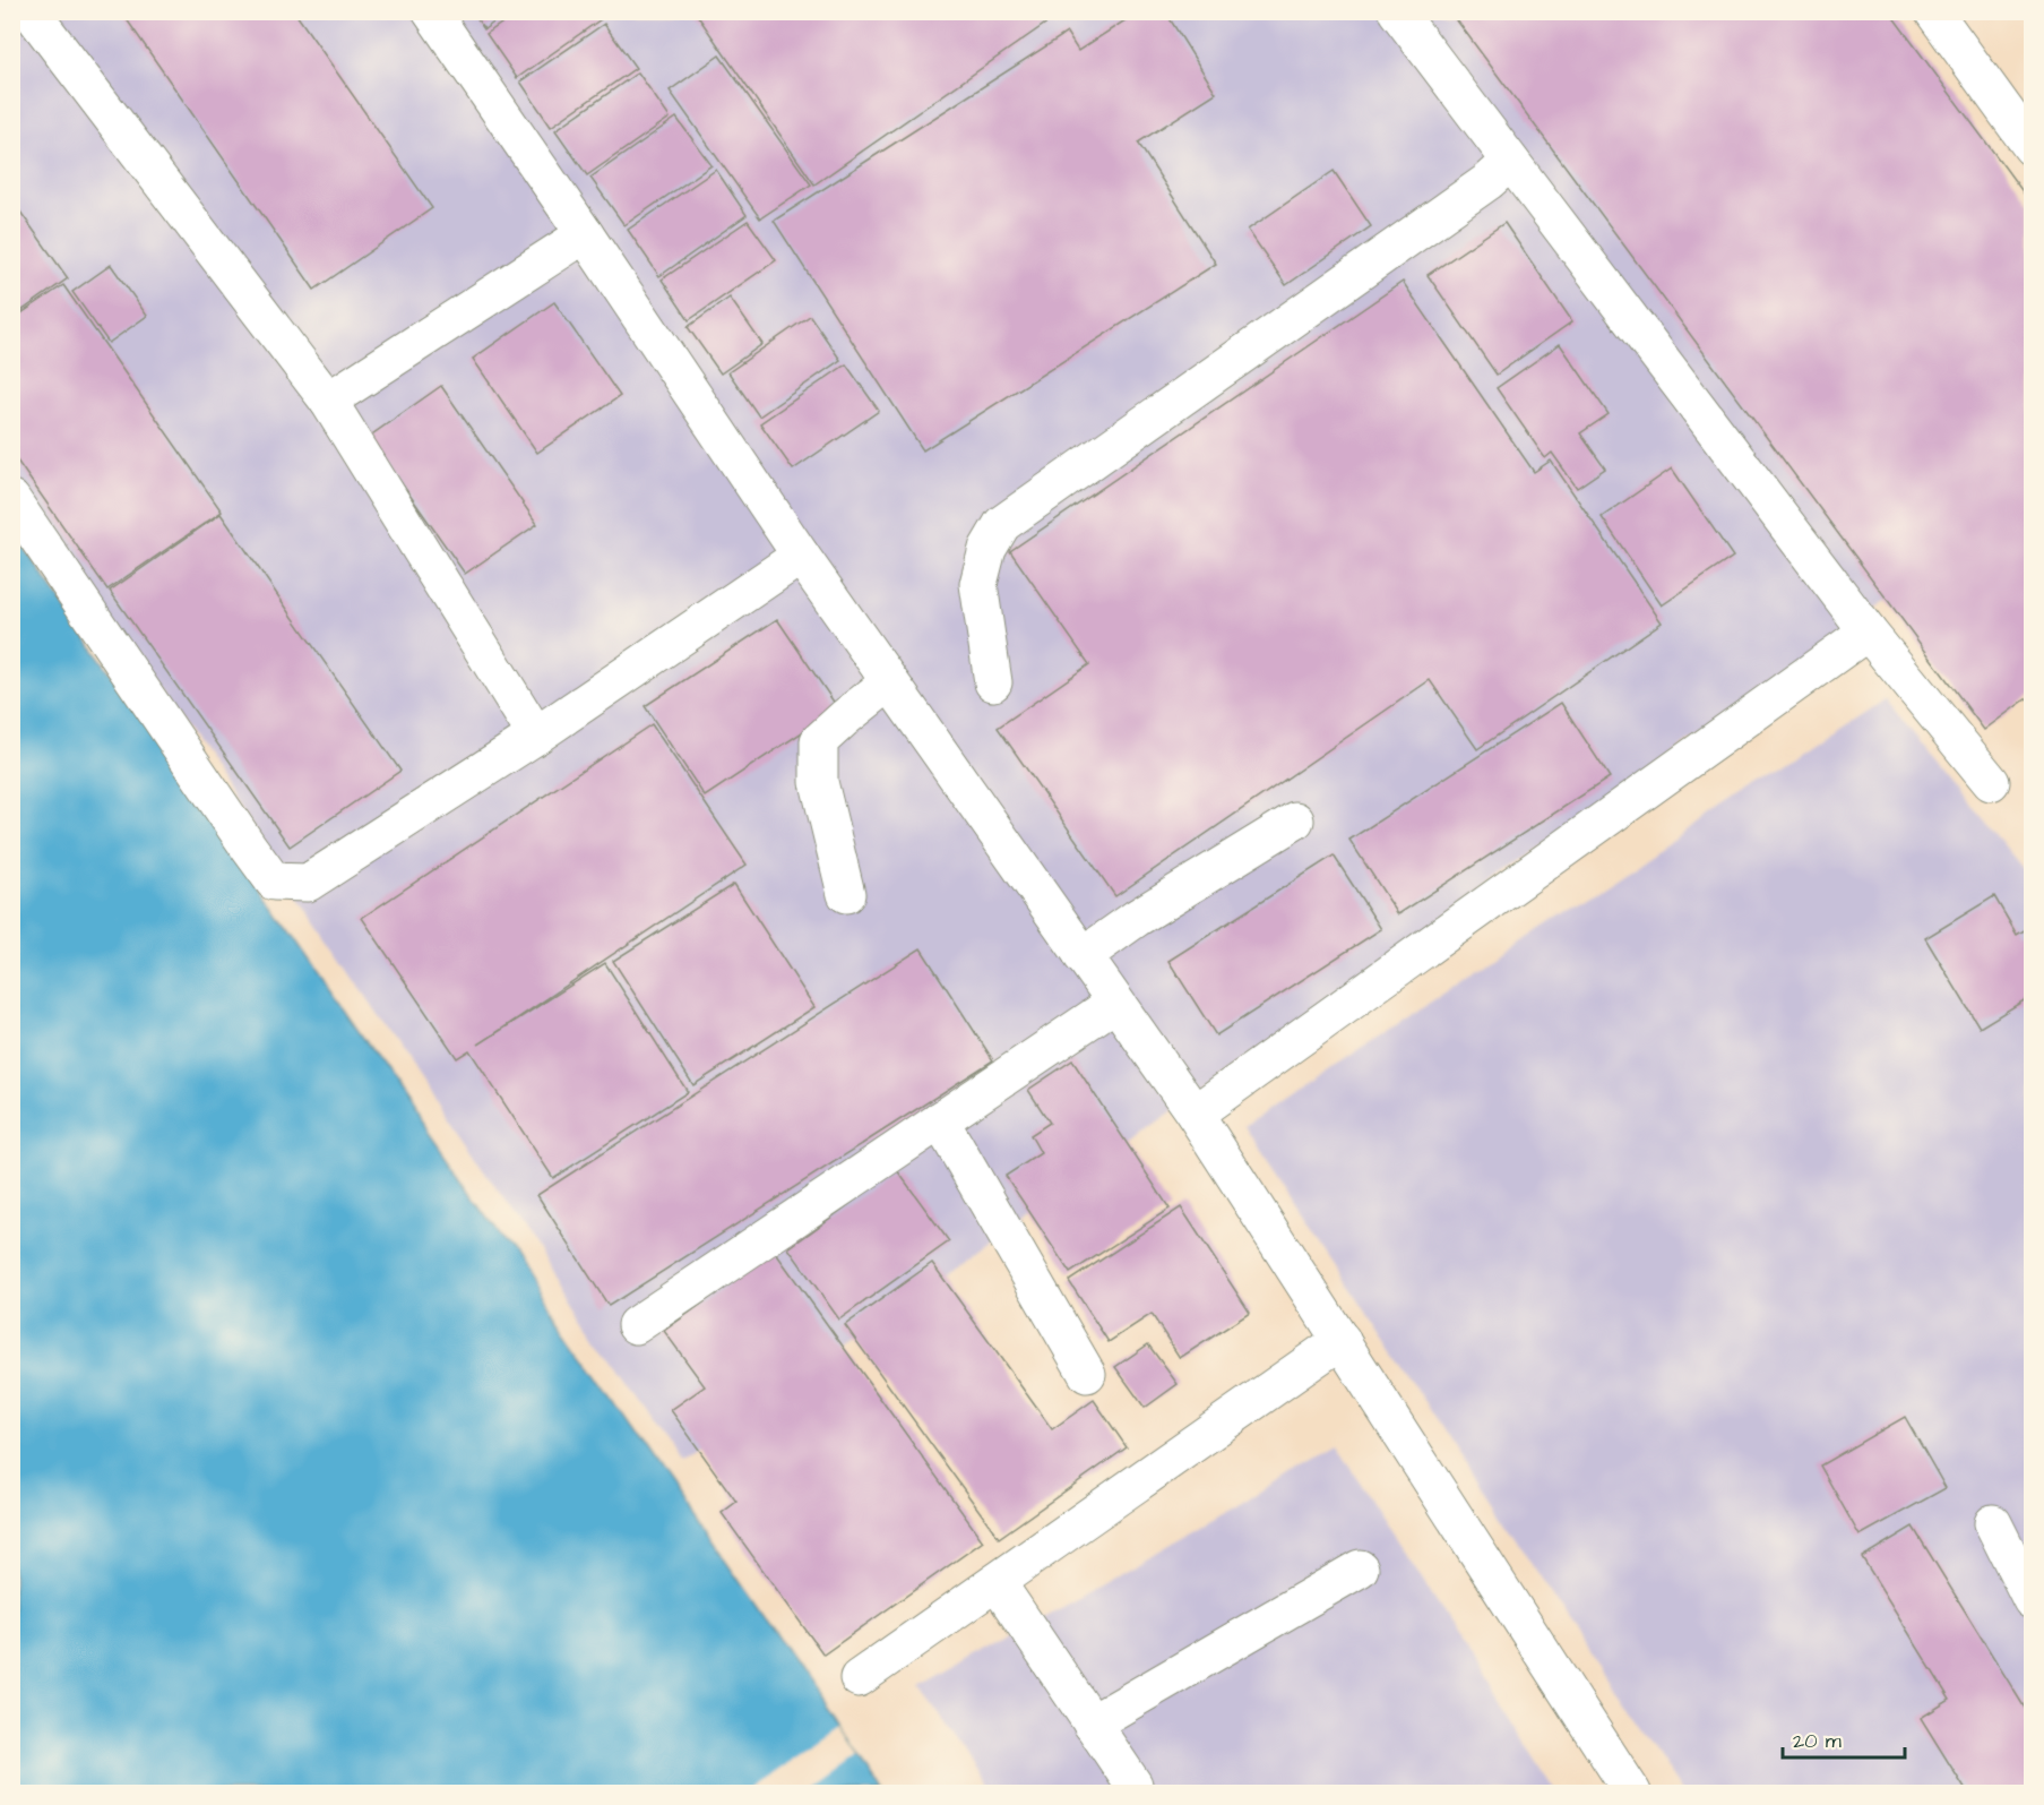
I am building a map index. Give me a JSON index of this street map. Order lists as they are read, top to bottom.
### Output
{
  "scale_bar": "20 m"
}
